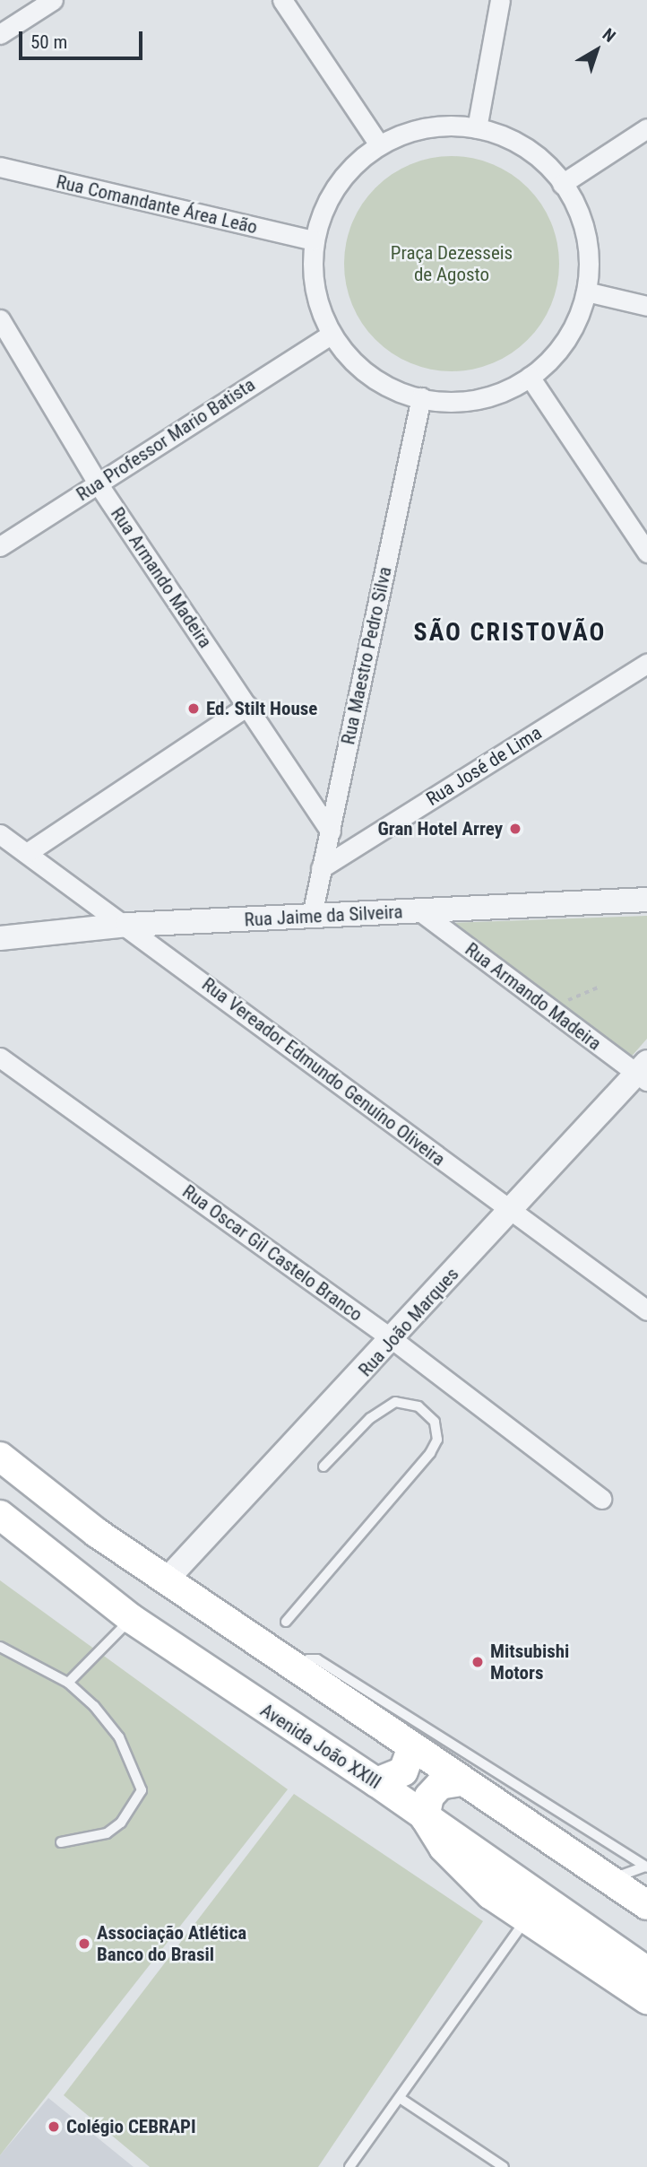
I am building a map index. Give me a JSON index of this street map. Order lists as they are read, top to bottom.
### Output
{
  "streets": {
    "main road": ["Avenida João XXIII"],
    "street": [
      "Rua Comandante Área Leão",
      "Rua Professor Mario Batista",
      "Rua Armando Madeira",
      "Rua Maestro Pedro Silva",
      "Rua José de Lima",
      "Rua Jaime da Silveira",
      "Rua Vereador Edmundo Genuíno Oliveira",
      "Rua Oscar Gil Castelo Branco",
      "Rua João Marques"
    ]
  },
  "crossings": [
    ["Rua Professor Mario Batista", "Rua Armando Madeira"],
    ["Rua Armando Madeira", "Rua Maestro Pedro Silva"],
    ["Rua Armando Madeira", "Rua Jaime da Silveira"],
    ["Rua Armando Madeira", "Rua João Marques"],
    ["Rua Maestro Pedro Silva", "Rua José de Lima"],
    ["Rua Maestro Pedro Silva", "Rua Jaime da Silveira"],
    ["Rua Jaime da Silveira", "Rua Vereador Edmundo Genuíno Oliveira"],
    ["Rua Vereador Edmundo Genuíno Oliveira", "Rua João Marques"],
    ["Rua Oscar Gil Castelo Branco", "Rua João Marques"]
  ],
  "districts": ["SÃO CRISTOVÃO"],
  "parks": ["Praça Dezesseis de Agosto"],
  "places": [
    "Ed. Stilt House",
    "Gran Hotel Arrey",
    "Mitsubishi Motors",
    "Associação Atlética Banco do Brasil",
    "Colégio CEBRAPI"
  ],
  "scale_bar": "50 m",
  "north": "top right"
}
